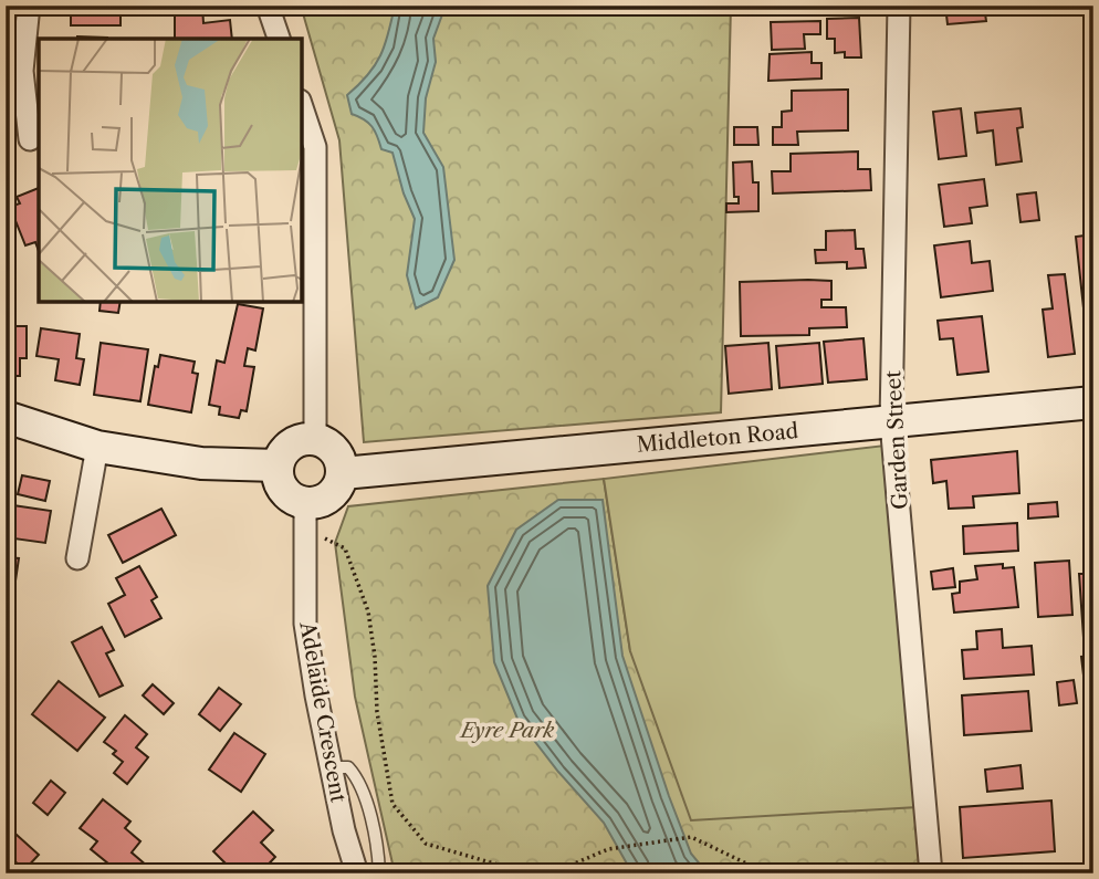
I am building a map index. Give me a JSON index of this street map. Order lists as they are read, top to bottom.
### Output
{
  "streets": {
    "main road": ["Middleton Road"],
    "street": ["Garden Street", "Adelaide Crescent"]
  },
  "crossings": [
    ["Middleton Road", "Garden Street"],
    ["Middleton Road", "Adelaide Crescent"]
  ],
  "parks": ["Eyre Park"]
}
